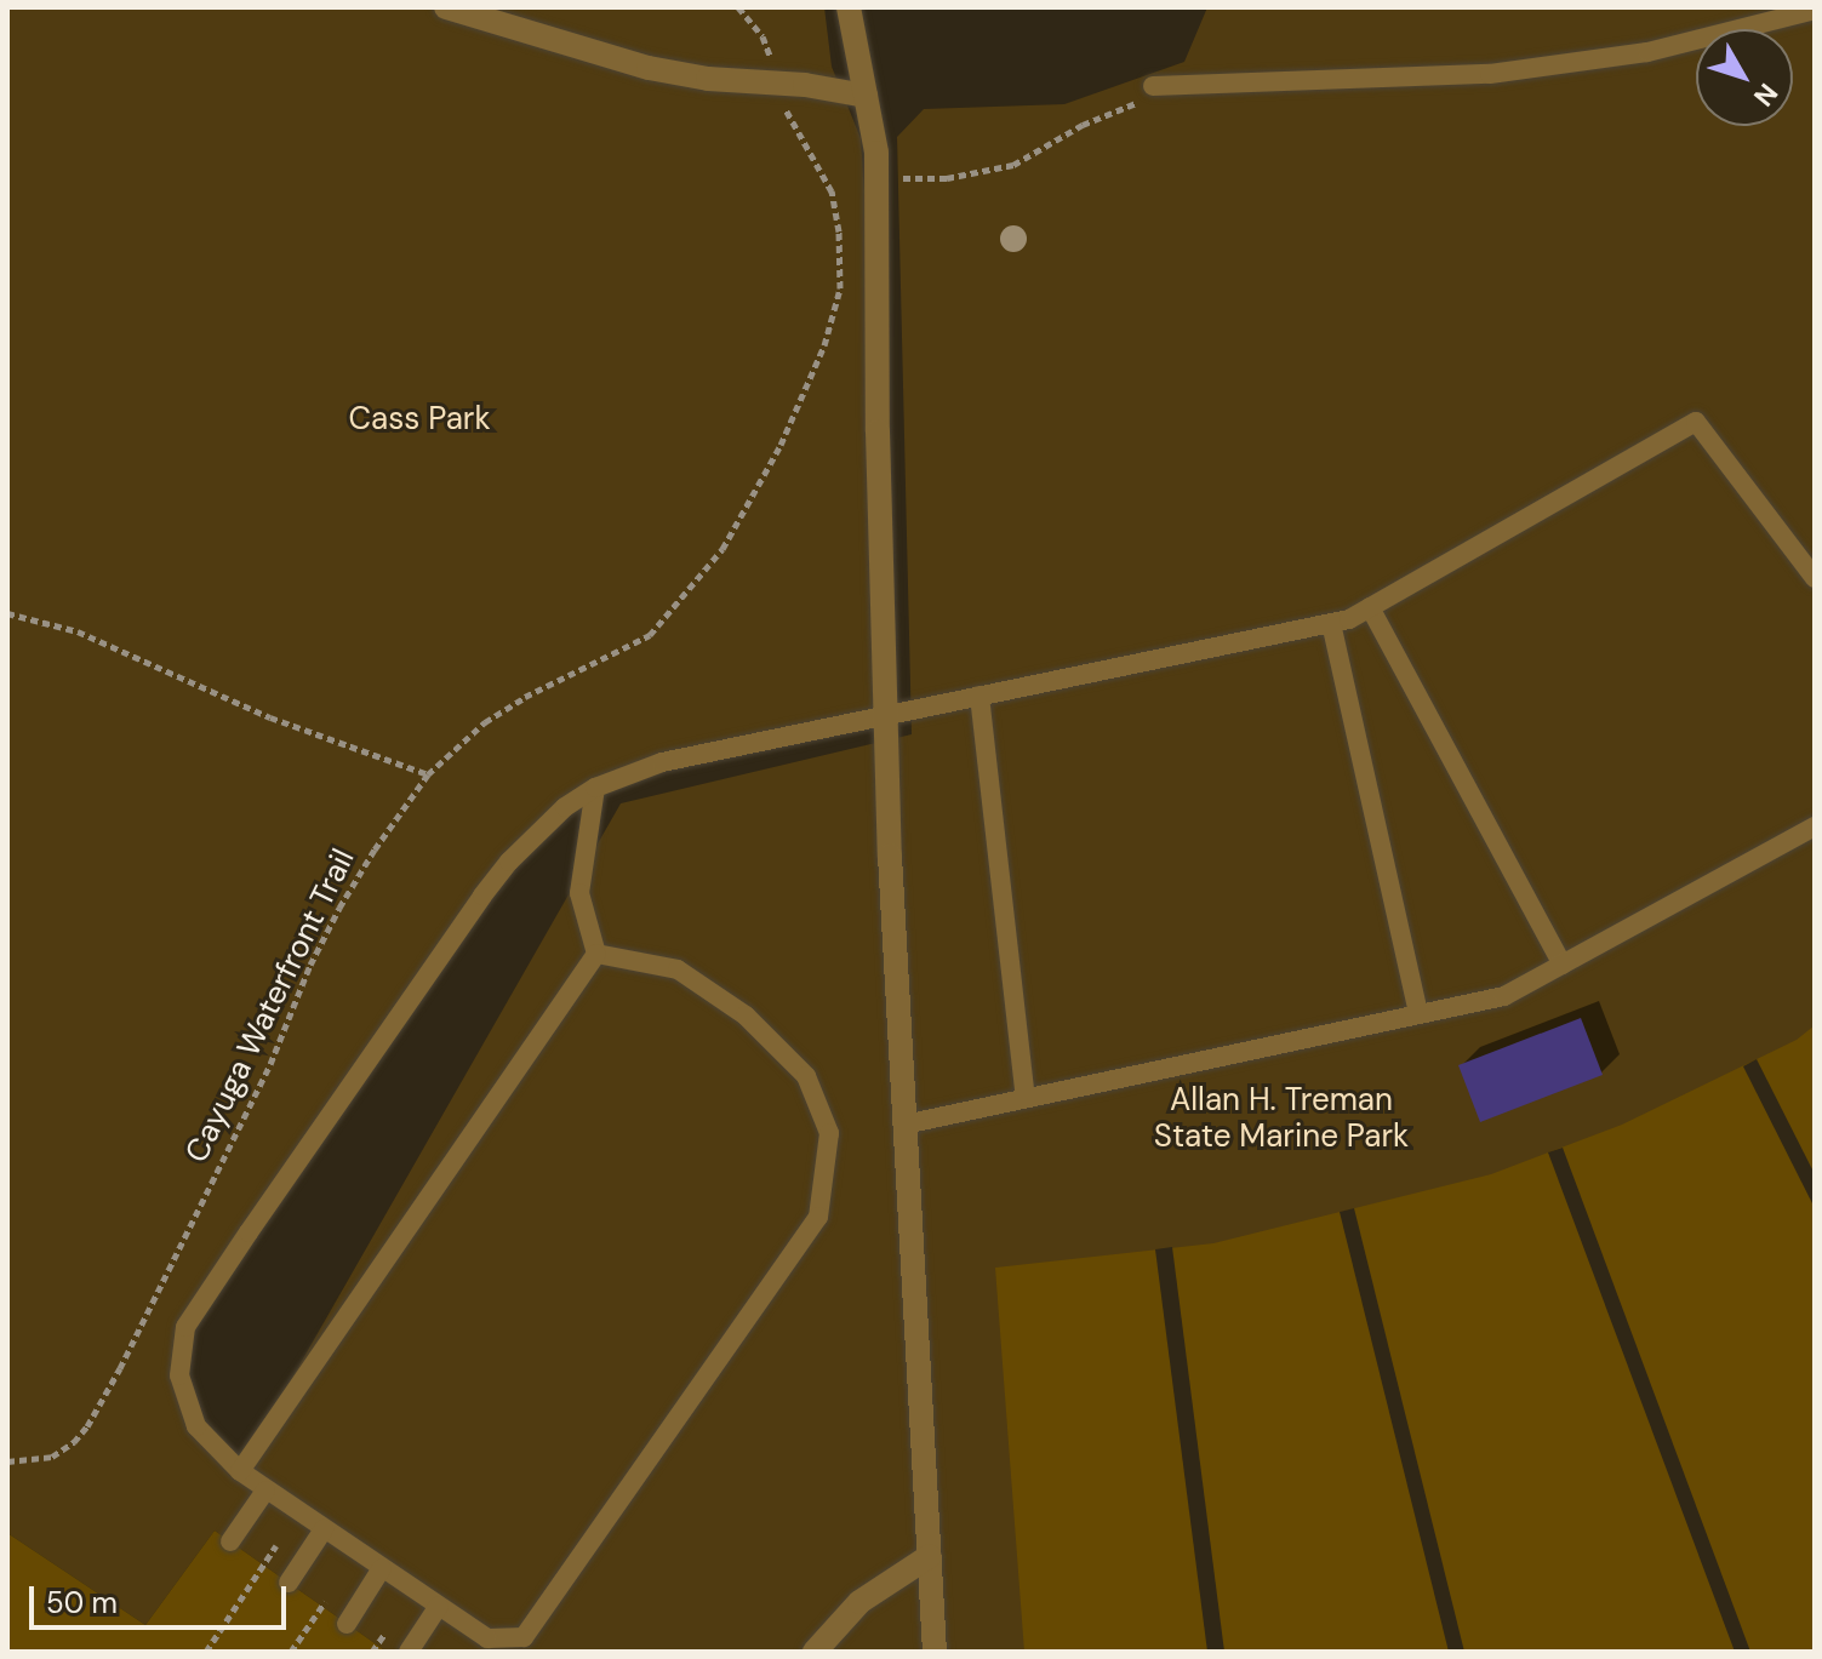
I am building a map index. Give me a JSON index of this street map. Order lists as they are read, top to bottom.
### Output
{
  "streets": {
    "path": ["Cayuga Waterfront Trail"]
  },
  "parks": ["Cass Park", "Allan H. Treman State Marine Park"],
  "scale_bar": "50 m",
  "north": "bottom right"
}
